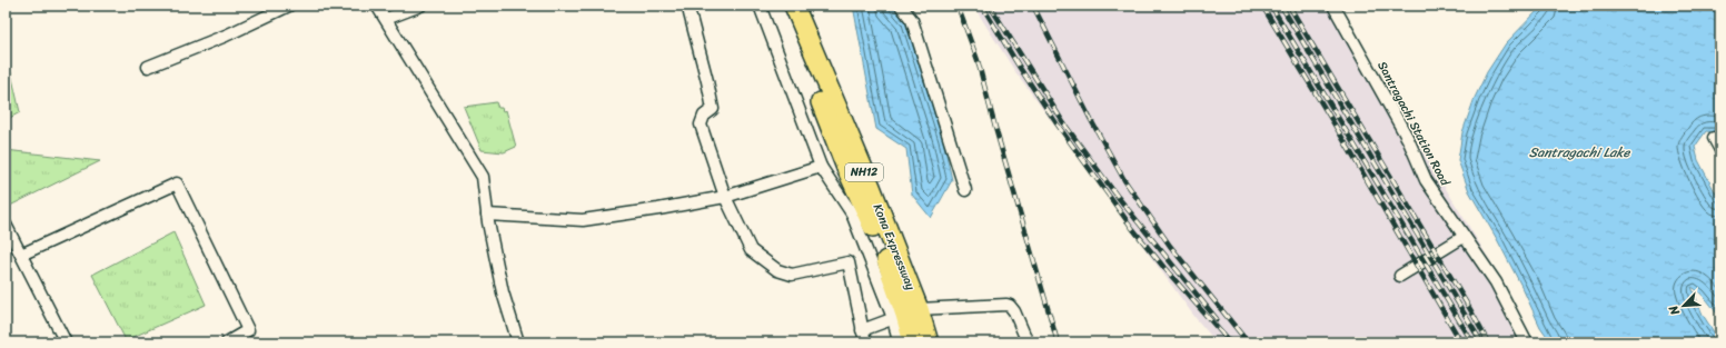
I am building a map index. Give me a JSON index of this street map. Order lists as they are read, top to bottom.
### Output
{
  "streets": {
    "highway": ["NH12", "Kona Expressway"],
    "street": ["Santragachi Station Road"]
  },
  "water": ["Santragachi Lake"],
  "north": "bottom left"
}
